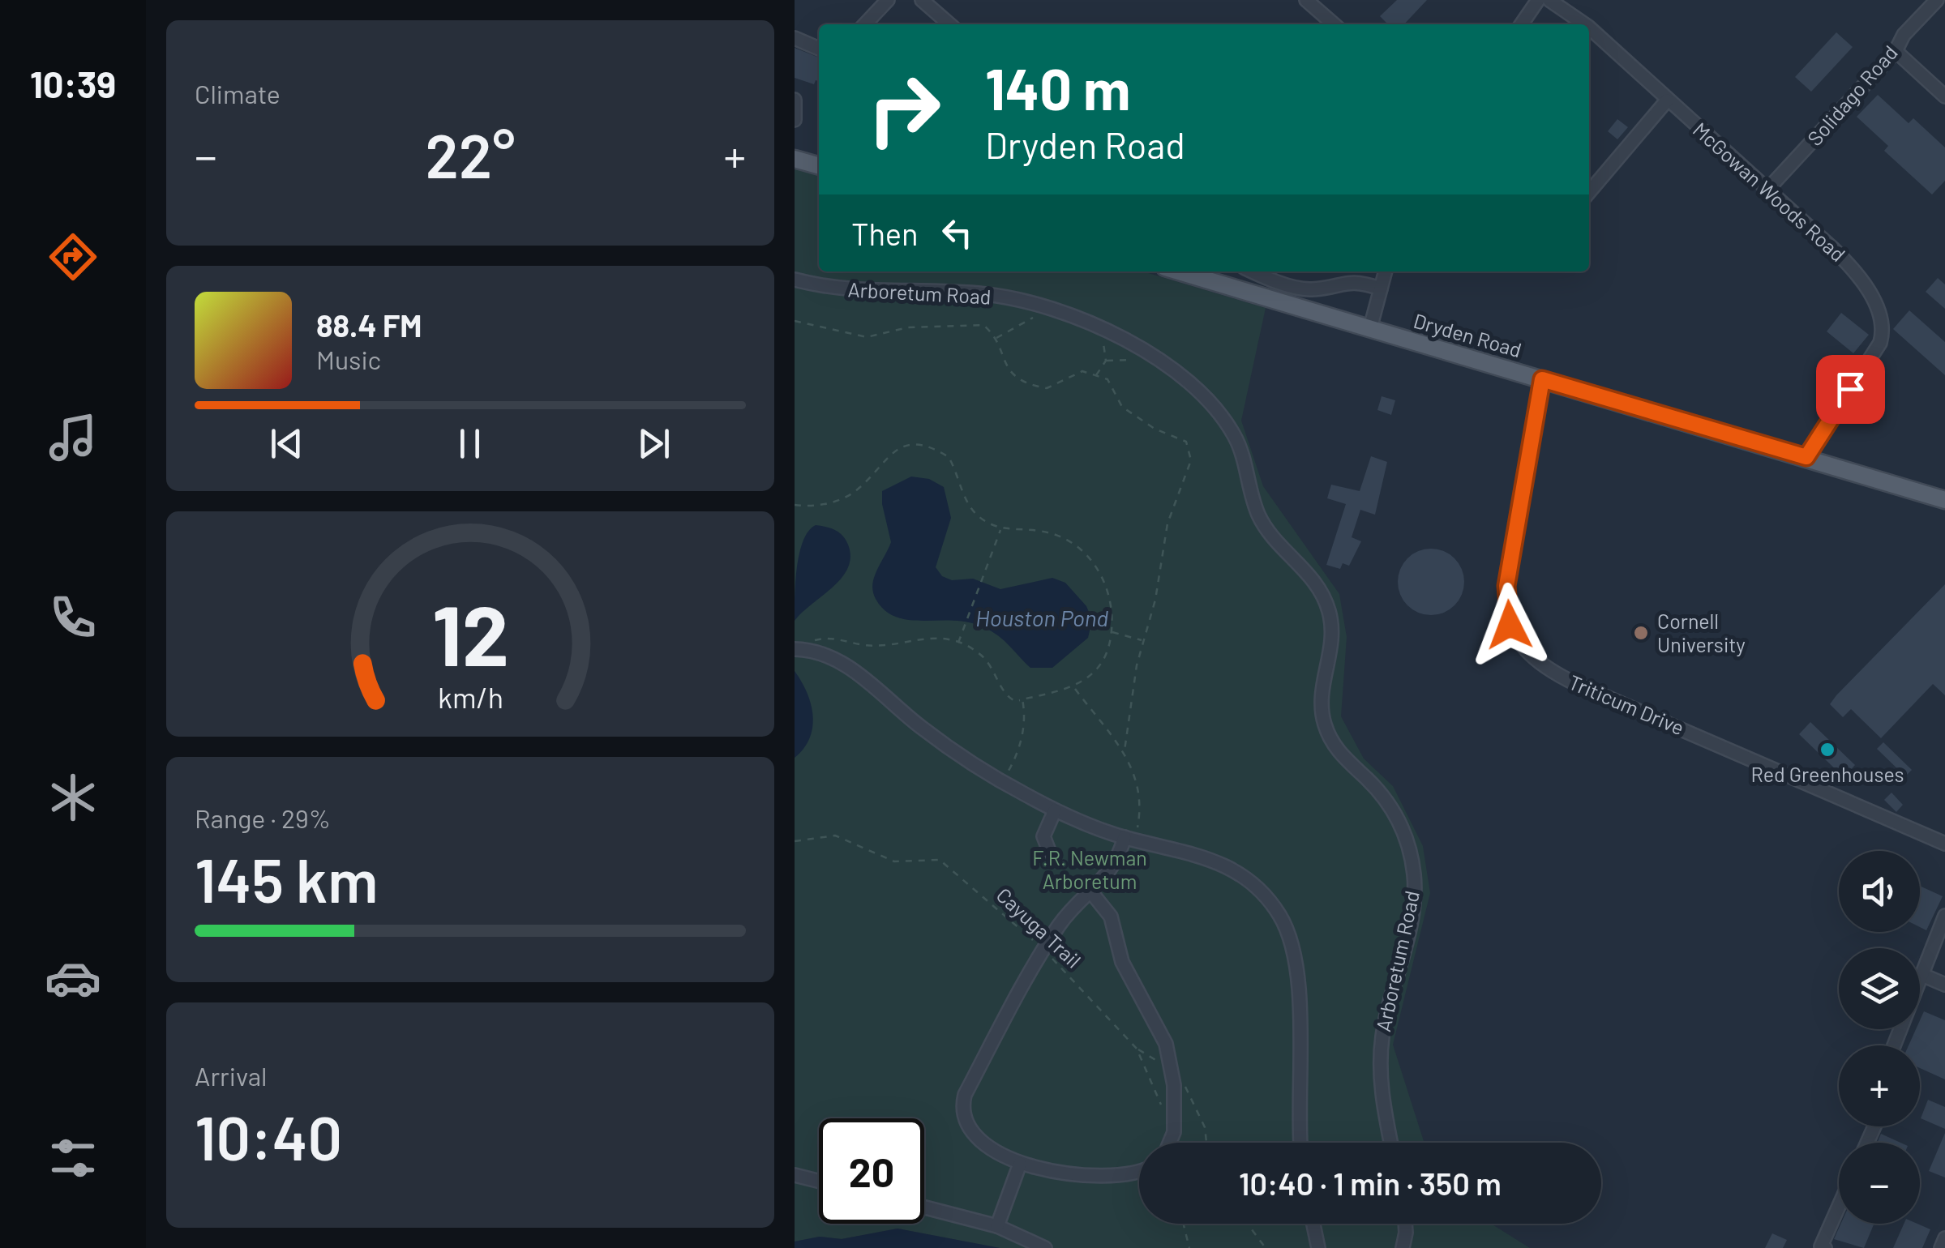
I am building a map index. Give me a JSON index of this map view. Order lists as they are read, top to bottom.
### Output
{
  "streets": {
    "main road": ["Dryden Road"],
    "street": [
      "Solidago Road",
      "McGowan Woods Road",
      "Arboretum Road",
      "Triticum Drive"
    ],
    "path": ["Cayuga Trail"]
  },
  "crossings": [
    ["Solidago Road", "McGowan Woods Road"],
    ["McGowan Woods Road", "Dryden Road"],
    ["Dryden Road", "Triticum Drive"]
  ],
  "water": ["Houston Pond"],
  "parks": ["F.R. Newman Arboretum"],
  "places": ["Cornell University", "Red Greenhouses"],
  "page": {
    "tabs": "10:39",
    "tile": [
      "Climate",
      ["Range · 29%", "145 km"],
      ["Arrival", "10:40"]
    ],
    "turn": ["140 m", "Dryden Road"],
    "heat": ["−", "22°", "+"],
    "then": "Then",
    "song": ["88.4 FM", "Music"],
    "map_buttons": ["+", "−"],
    "limit": "20",
    "trip": "10:40 · 1 min · 350 m",
    "gauge": ["12", "km/h"]
  }
}
